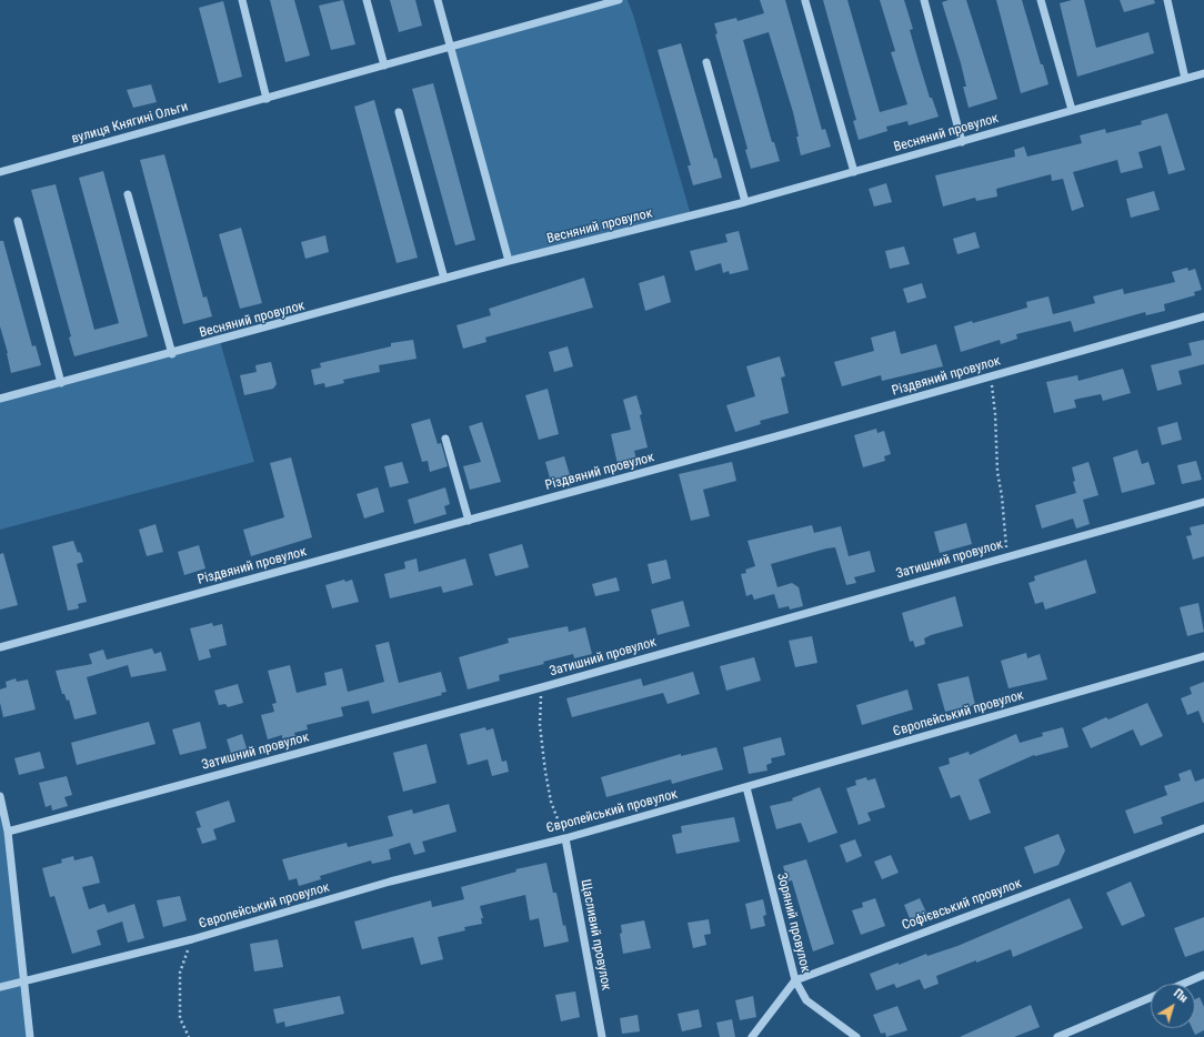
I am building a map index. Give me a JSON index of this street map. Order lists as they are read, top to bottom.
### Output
{
  "streets": {
    "street": [
      "Весняний провулок",
      "Різдвяний провулок",
      "Затишний провулок",
      "Європейський провулок",
      "Софієвський провулок",
      "Зоряний провулок",
      "Щасливий провулок"
    ]
  },
  "crossings": [
    ["Європейський провулок", "Зоряний провулок"],
    ["Європейський провулок", "Щасливий провулок"],
    ["Софієвський провулок", "Зоряний провулок"]
  ],
  "north": "top right"
}
